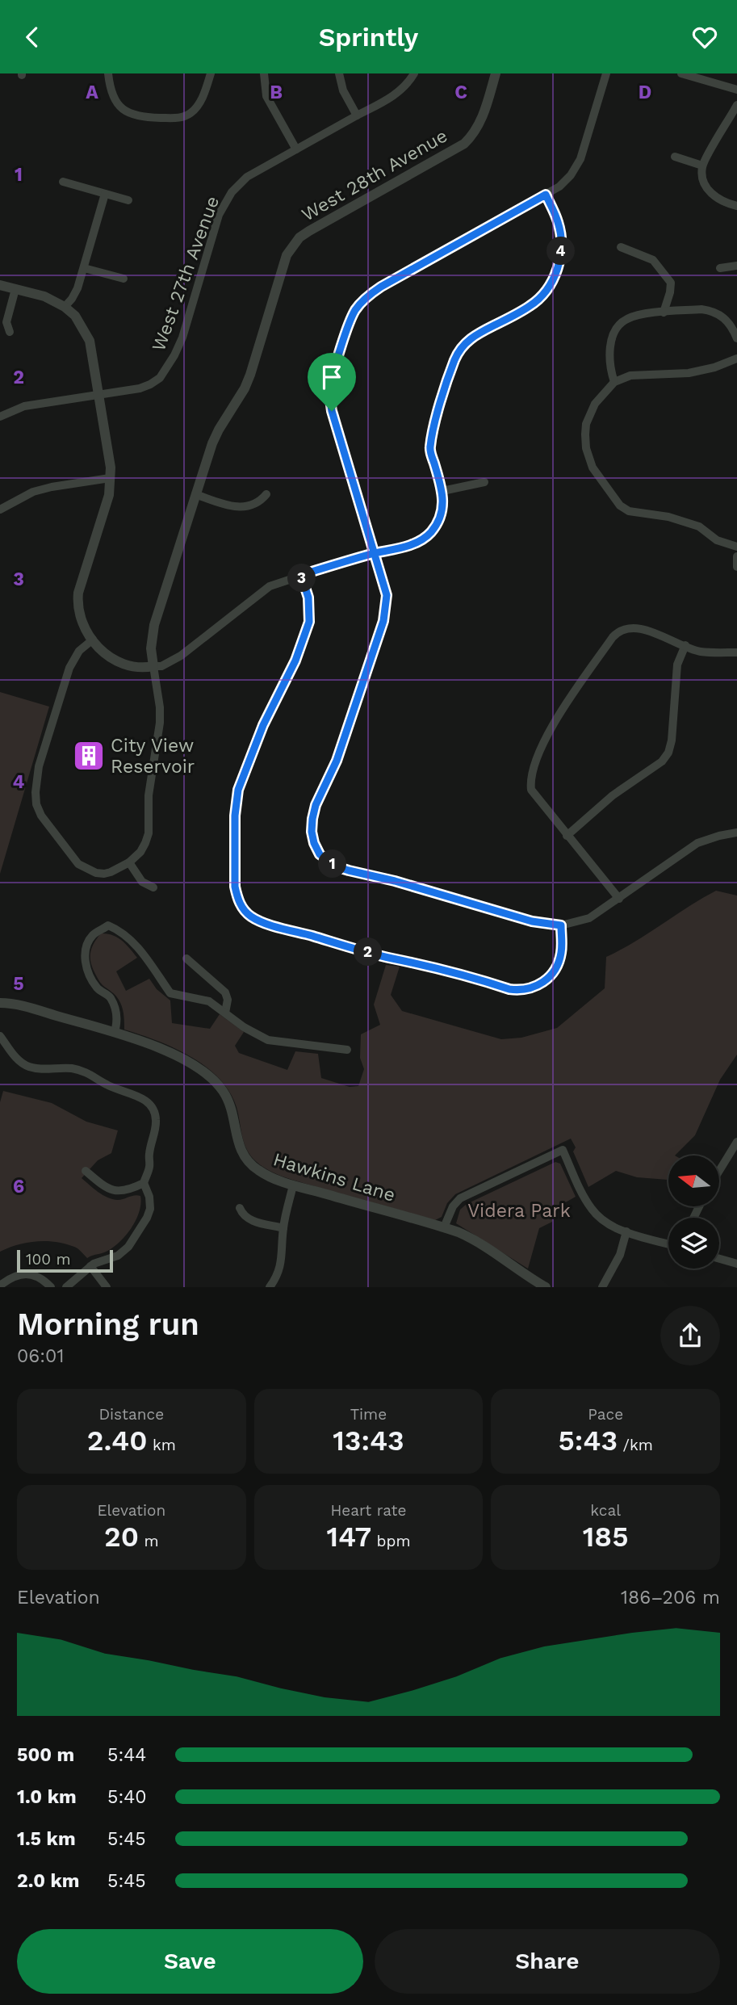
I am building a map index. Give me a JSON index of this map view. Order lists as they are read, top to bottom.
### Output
{
  "streets": {
    "street": ["West 28th Avenue", "West 27th Avenue", "Hawkins Lane"]
  },
  "parks": ["Videra Park"],
  "places": {
    "building": ["City View Reservoir"]
  },
  "scale_bar": "100 m",
  "north": "left",
  "page": {
    "header": "Sprintly",
    "pins": [
      "4",
      "3",
      "1",
      "2"
    ],
    "scale": "100 m",
    "heading": ["Morning run", "06:01"],
    "stats": [
      ["Distance", "2.40 km"],
      ["Time", "13:43"],
      ["Pace", "5:43 /km"],
      ["Elevation", "20 m"],
      ["Heart rate", "147 bpm"],
      ["kcal", "185"]
    ],
    "chart": ["Elevation", "186–206 m"],
    "list": [
      {
        "name": "500 m",
        "note": "5:44"
      },
      {
        "name": "1.0 km",
        "note": "5:40"
      },
      {
        "name": "1.5 km",
        "note": "5:45"
      },
      {
        "name": "2.0 km",
        "note": "5:45"
      }
    ],
    "buttons": ["Save", "Share"]
  },
  "grid": {
    "columns": [
      "A",
      "B",
      "C",
      "D"
    ],
    "rows": [
      "1",
      "2",
      "3",
      "4",
      "5",
      "6"
    ]
  }
}
